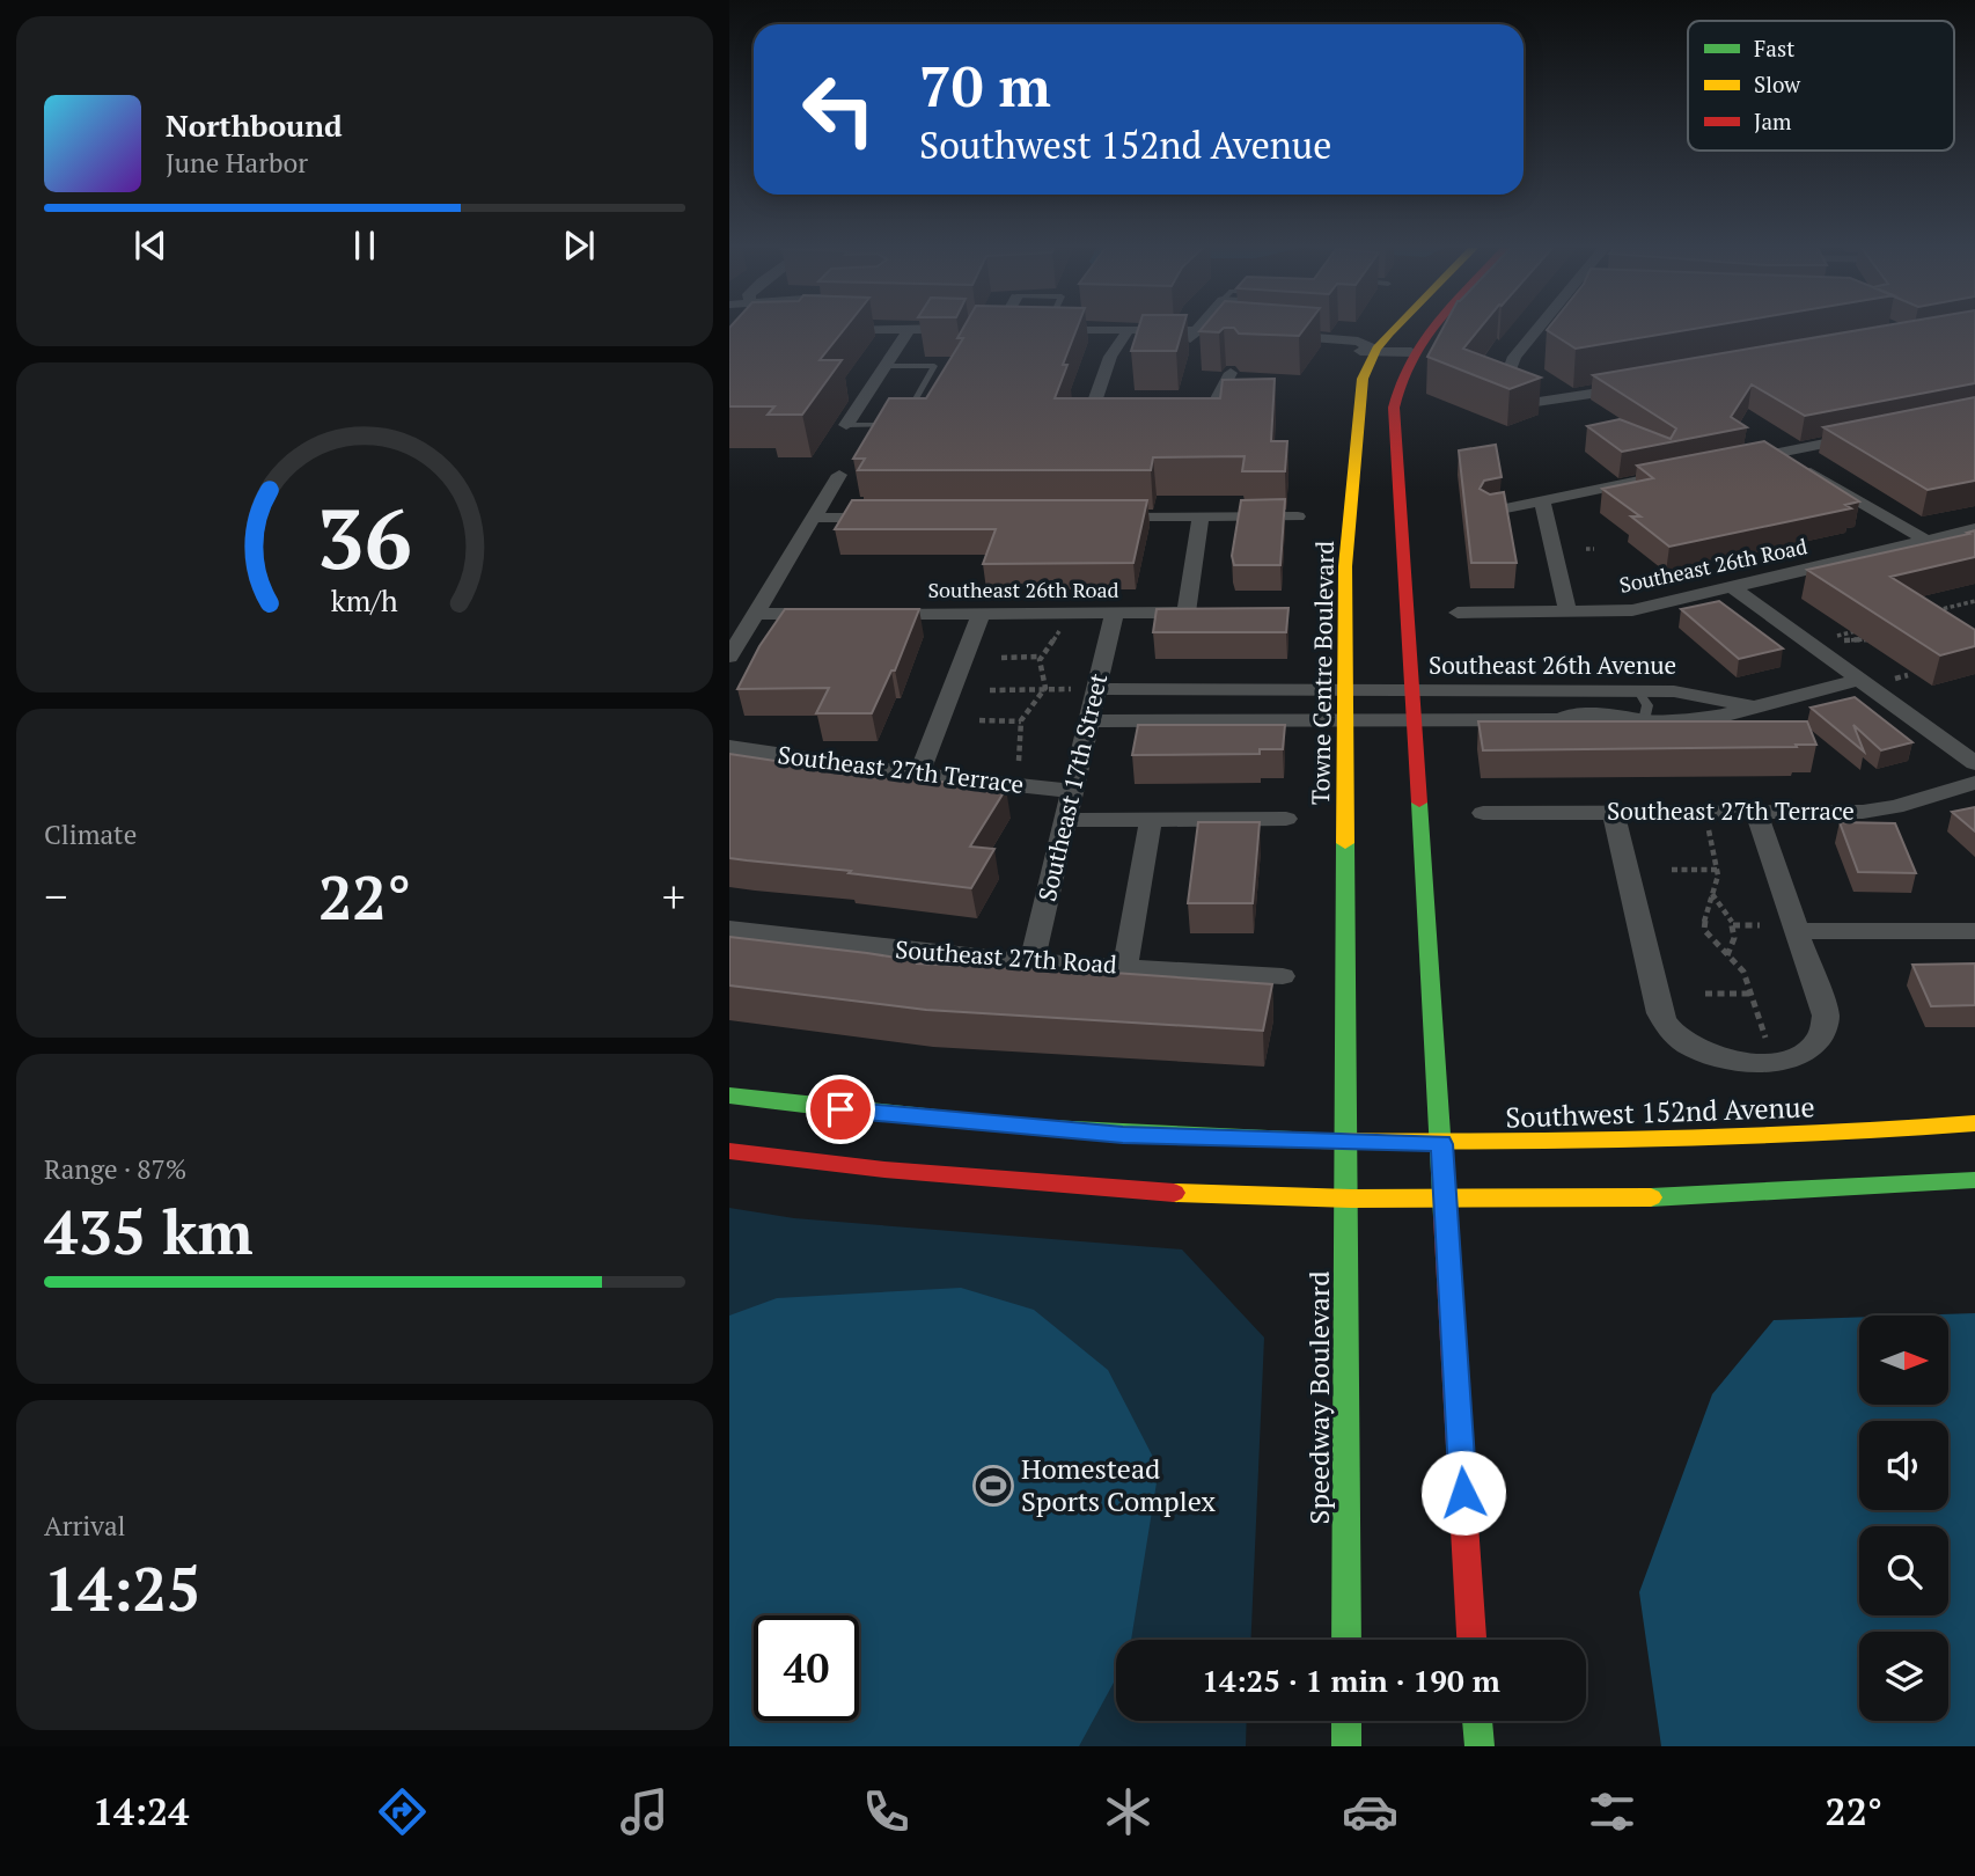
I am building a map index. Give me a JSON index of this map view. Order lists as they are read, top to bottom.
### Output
{
  "streets": {
    "street": [
      "Southeast 26th Road",
      "Southeast 26th Avenue",
      "Towne Centre Boulevard",
      "Southeast 27th Terrace",
      "Southeast 17th Street",
      "Southeast 27th Road",
      "Southwest 152nd Avenue",
      "Speedway Boulevard"
    ]
  },
  "crossings": [
    ["Southeast 26th Road", "Southeast 17th Street"],
    ["Southeast 26th Avenue", "Towne Centre Boulevard"],
    ["Southeast 26th Avenue", "Southeast 17th Street"],
    ["Towne Centre Boulevard", "Southwest 152nd Avenue"],
    ["Towne Centre Boulevard", "Speedway Boulevard"],
    ["Southeast 27th Terrace", "Southeast 17th Street"],
    ["Southeast 17th Street", "Southeast 27th Road"],
    ["Southwest 152nd Avenue", "Speedway Boulevard"]
  ],
  "places": {
    "sports": ["Homestead Sports Complex"]
  },
  "legend": ["Fast", "Slow", "Jam"],
  "north": "right",
  "page": {
    "turn": ["70 m", "Southwest 152nd Avenue"],
    "song": ["Northbound", "June Harbor"],
    "tile": [
      "Climate",
      ["Range · 87%", "435 km"],
      ["Arrival", "14:25"]
    ],
    "heat": ["−", "22°", "+"],
    "limit": "40",
    "trip": "14:25 · 1 min · 190 m",
    "tabs": ["14:24", "22°"],
    "gauge": ["36", "km/h"]
  }
}
